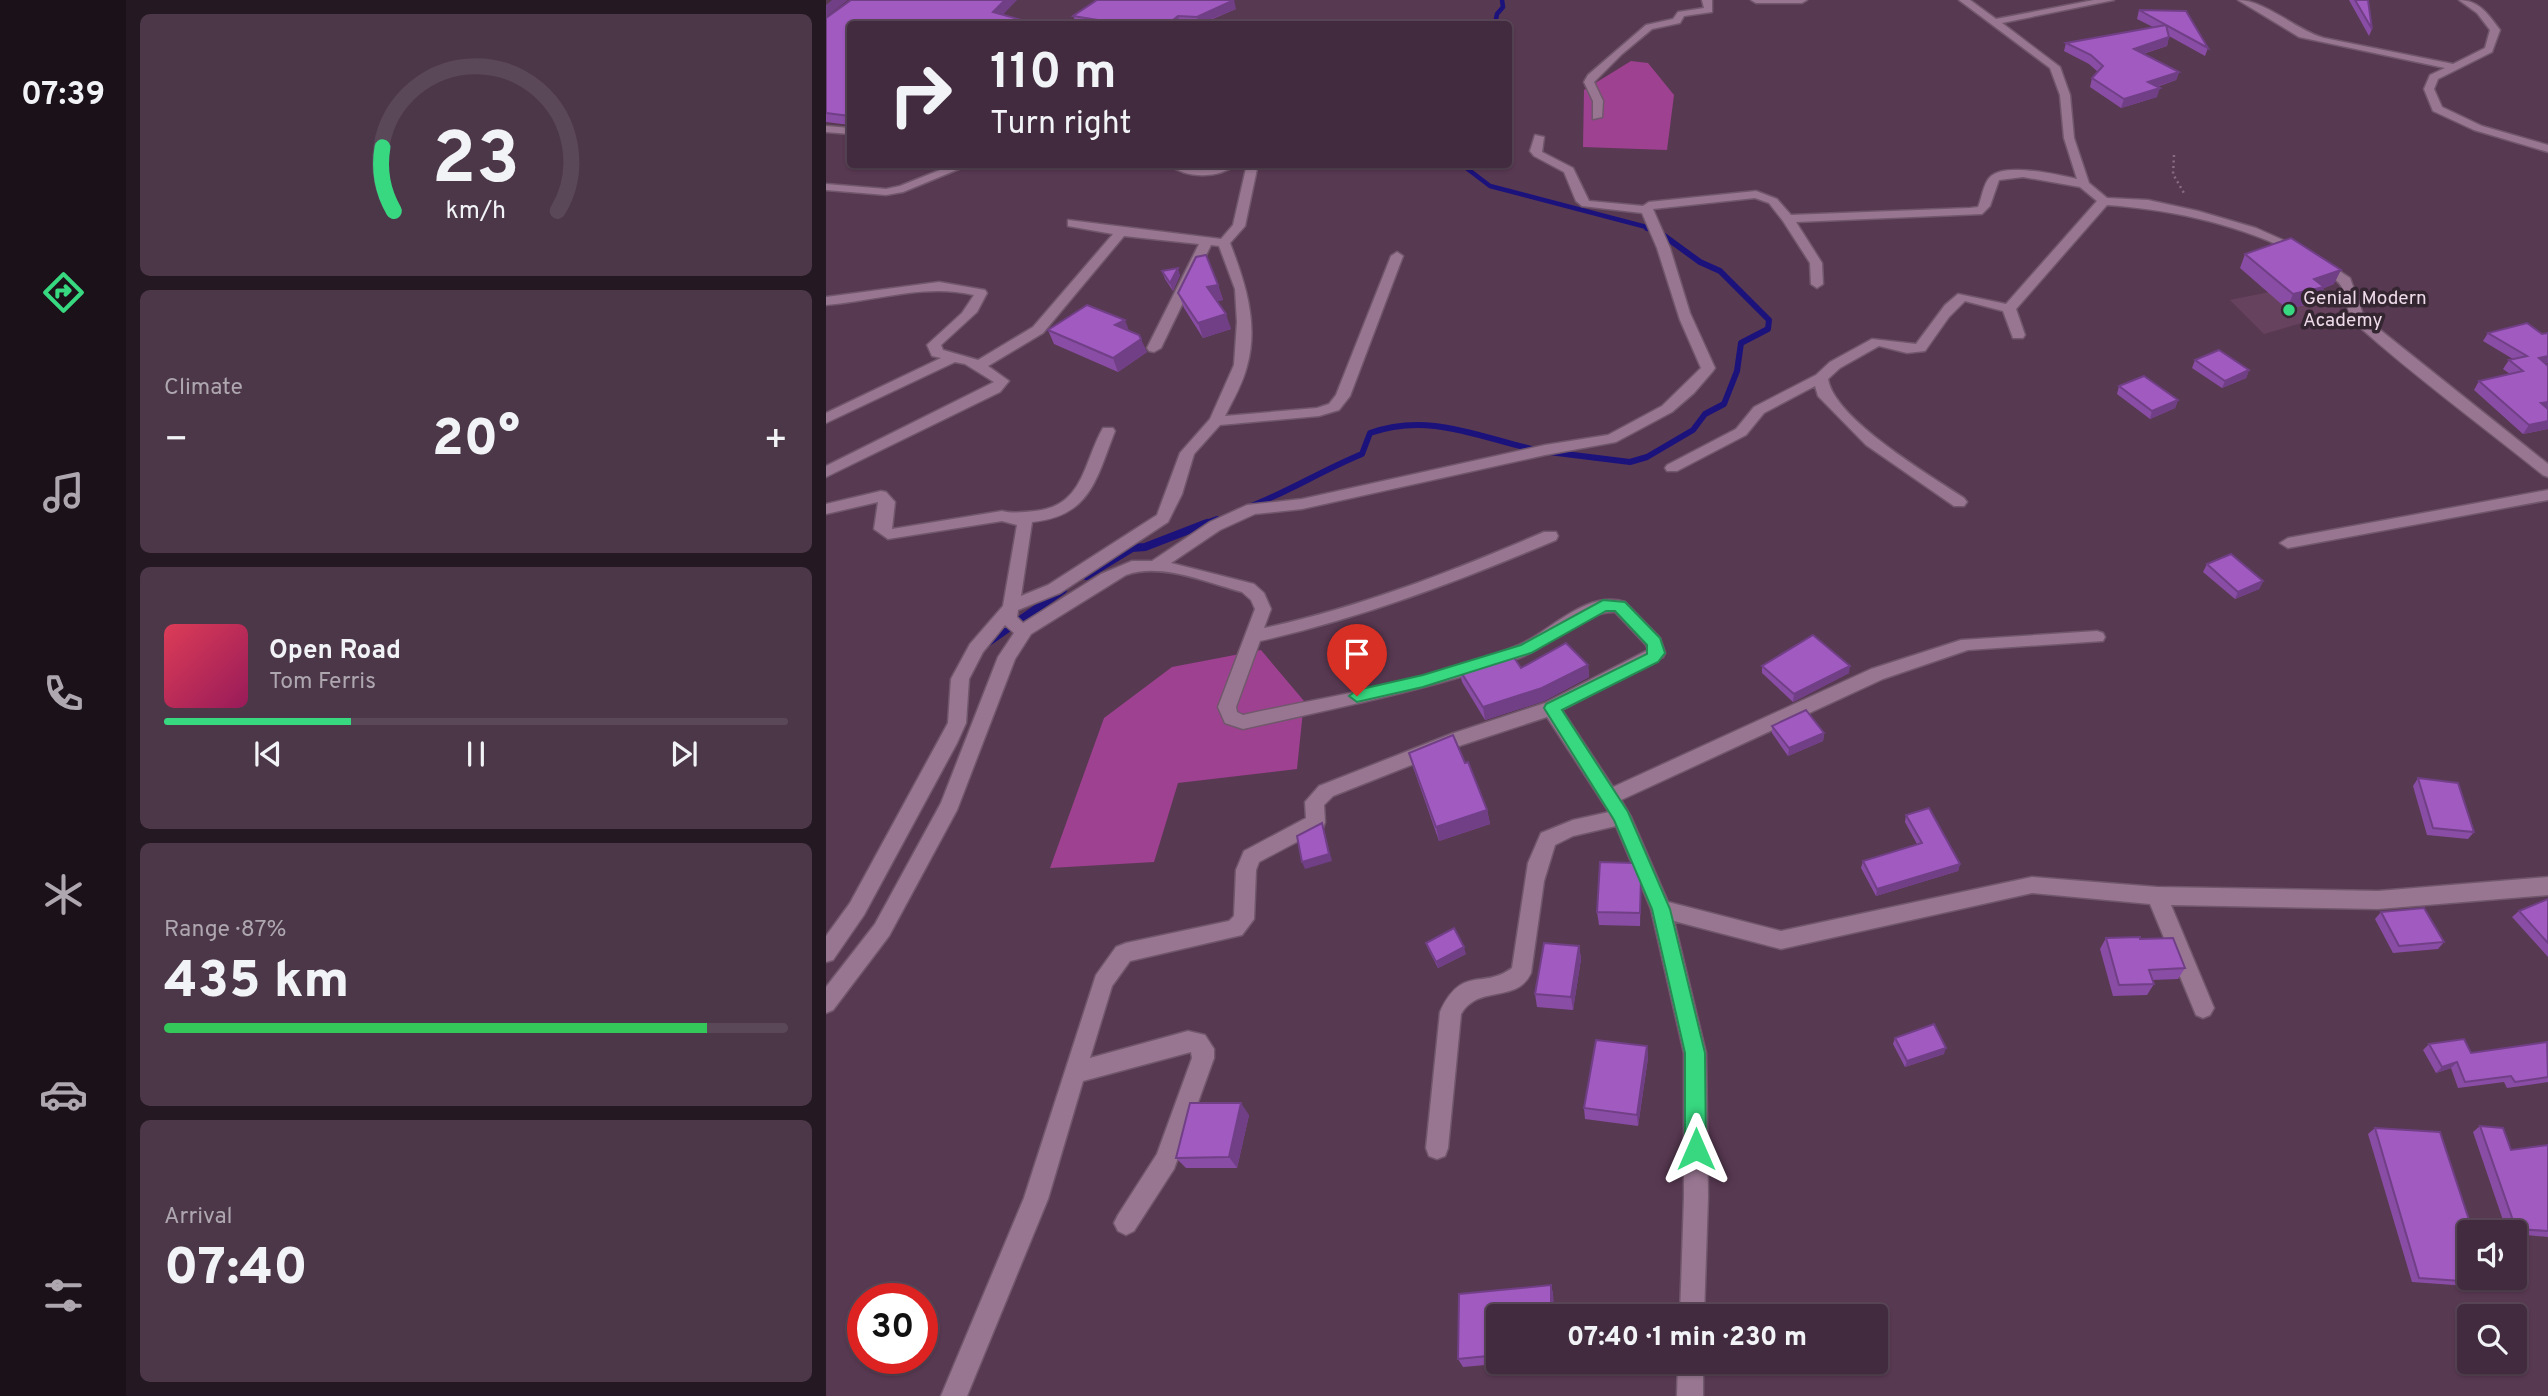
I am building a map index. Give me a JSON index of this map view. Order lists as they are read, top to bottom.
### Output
{
  "places": ["Genial Modern Academy"],
  "page": {
    "tabs": "07:39",
    "turn": ["110 m", "Turn right"],
    "tile": [
      "Climate",
      ["Range · 87%", "435 km"],
      ["Arrival", "07:40"]
    ],
    "heat": ["−", "20°", "+"],
    "song": ["Open Road", "Tom Ferris"],
    "limit": "30",
    "trip": "07:40 · 1 min · 230 m",
    "gauge": ["23", "km/h"]
  }
}
